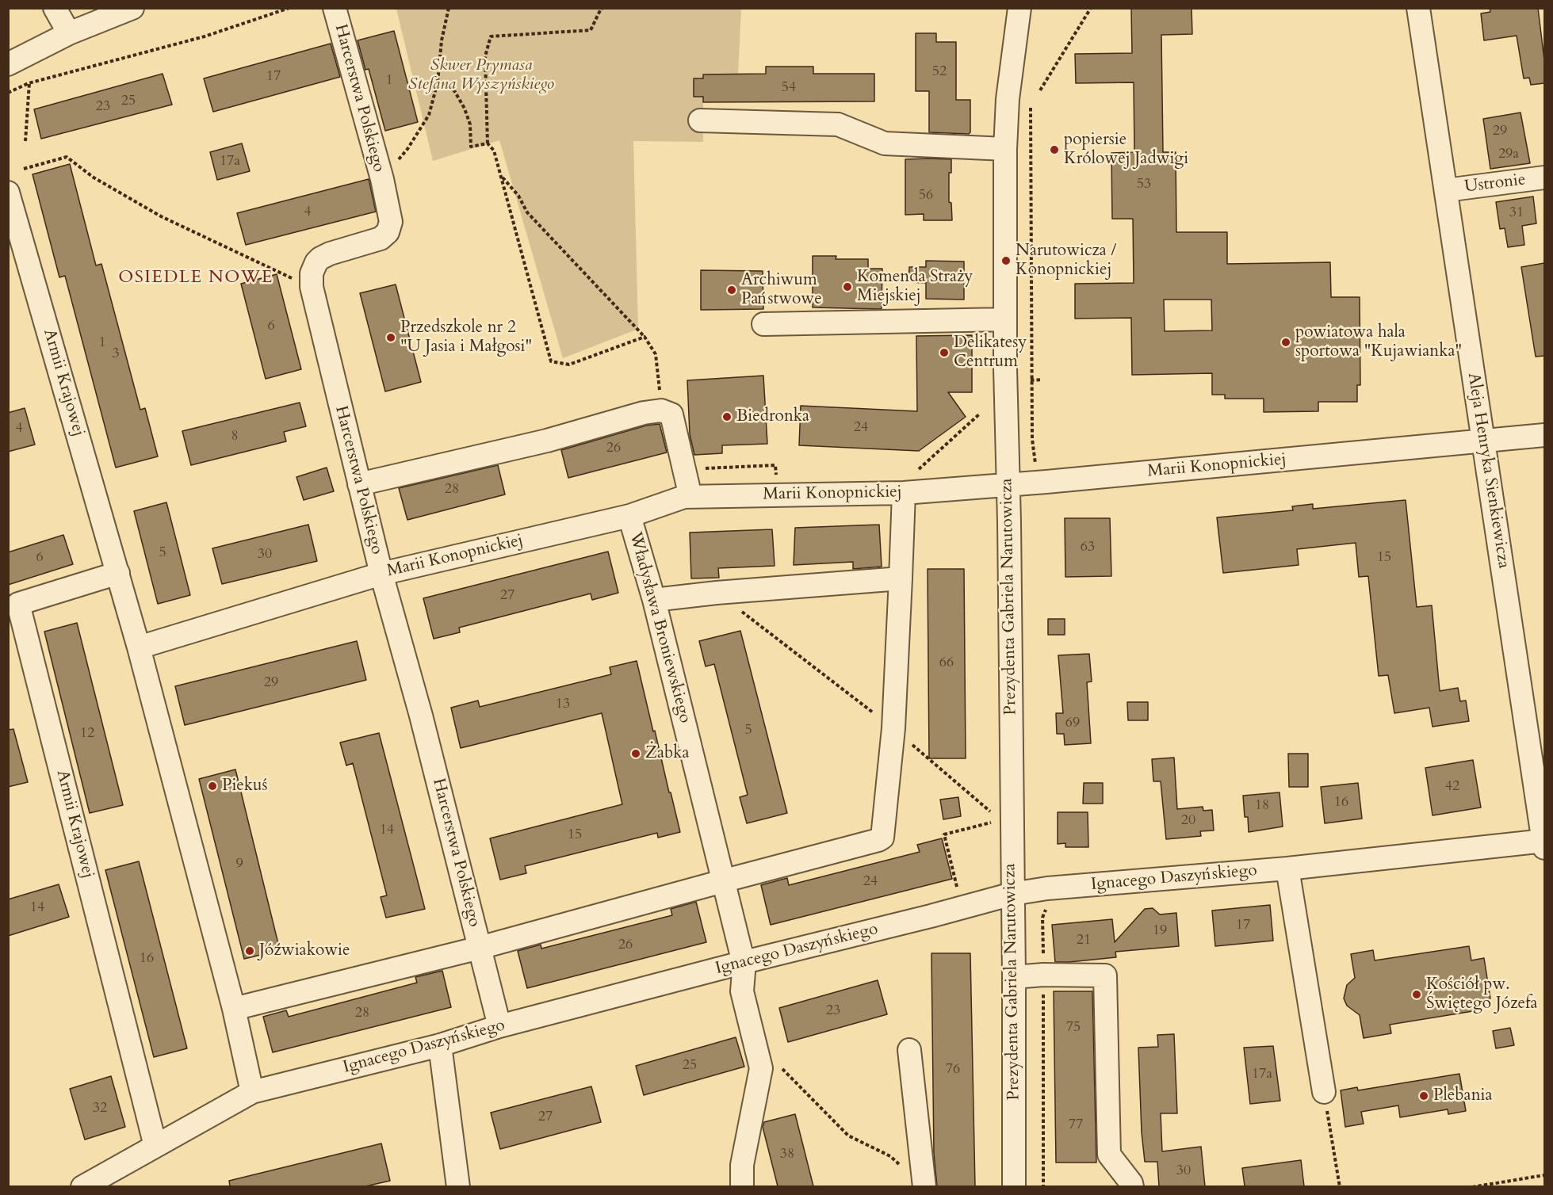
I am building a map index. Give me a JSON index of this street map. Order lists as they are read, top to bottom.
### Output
{
  "streets": {
    "street": [
      "Harcerstwa Polskiego",
      "Ustronie",
      "Armii Krajowej",
      "Marii Konopnickiej",
      "Aleja Henryka Sienkiewicza",
      "Prezydenta Gabriela Narutowicza",
      "Władysława Broniewskiego",
      "Ignacego Daszyńskiego"
    ]
  },
  "crossings": [
    ["Harcerstwa Polskiego", "Marii Konopnickiej"],
    ["Harcerstwa Polskiego", "Ignacego Daszyńskiego"],
    ["Ustronie", "Aleja Henryka Sienkiewicza"],
    ["Armii Krajowej", "Marii Konopnickiej"],
    ["Armii Krajowej", "Ignacego Daszyńskiego"],
    ["Marii Konopnickiej", "Aleja Henryka Sienkiewicza"],
    ["Marii Konopnickiej", "Prezydenta Gabriela Narutowicza"],
    ["Marii Konopnickiej", "Władysława Broniewskiego"],
    ["Aleja Henryka Sienkiewicza", "Ignacego Daszyńskiego"],
    ["Prezydenta Gabriela Narutowicza", "Ignacego Daszyńskiego"],
    ["Władysława Broniewskiego", "Ignacego Daszyńskiego"]
  ],
  "districts": ["OSIEDLE NOWE"],
  "parks": ["Skwer Prymasa Stefana Wyszyńskiego"],
  "places": [
    "popiersie Królowej Jadwigi",
    "Narutowicza / Konopnickiej",
    "Komenda Straży Miejskiej",
    "Archiwum Państwowe",
    "Przedszkole nr 2 \"U Jasia i Małgosi\"",
    "powiatowa hala sportowa \"Kujawianka\"",
    "Delikatesy Centrum",
    "Biedronka",
    "Żabka",
    "Piekuś",
    "Jóźwiakowie",
    "Kościół pw. Świętego Józefa",
    "Plebania"
  ],
  "house_numbers": [
    "52",
    "17",
    "1",
    "54",
    "25",
    "23",
    "29",
    "29a",
    "17a",
    "53",
    "56",
    "4",
    "31",
    "6",
    "1",
    "3",
    "24",
    "4",
    "8",
    "26",
    "28",
    "63",
    "5",
    "30",
    "6",
    "15",
    "27",
    "66",
    "29",
    "13",
    "69",
    "5",
    "12",
    "42",
    "16",
    "18",
    "20",
    "14",
    "15",
    "9",
    "24",
    "14",
    "17",
    "19",
    "21",
    "26",
    "16",
    "23",
    "28",
    "75",
    "25",
    "76",
    "17a",
    "32",
    "27",
    "77",
    "38",
    "30"
  ]
}
